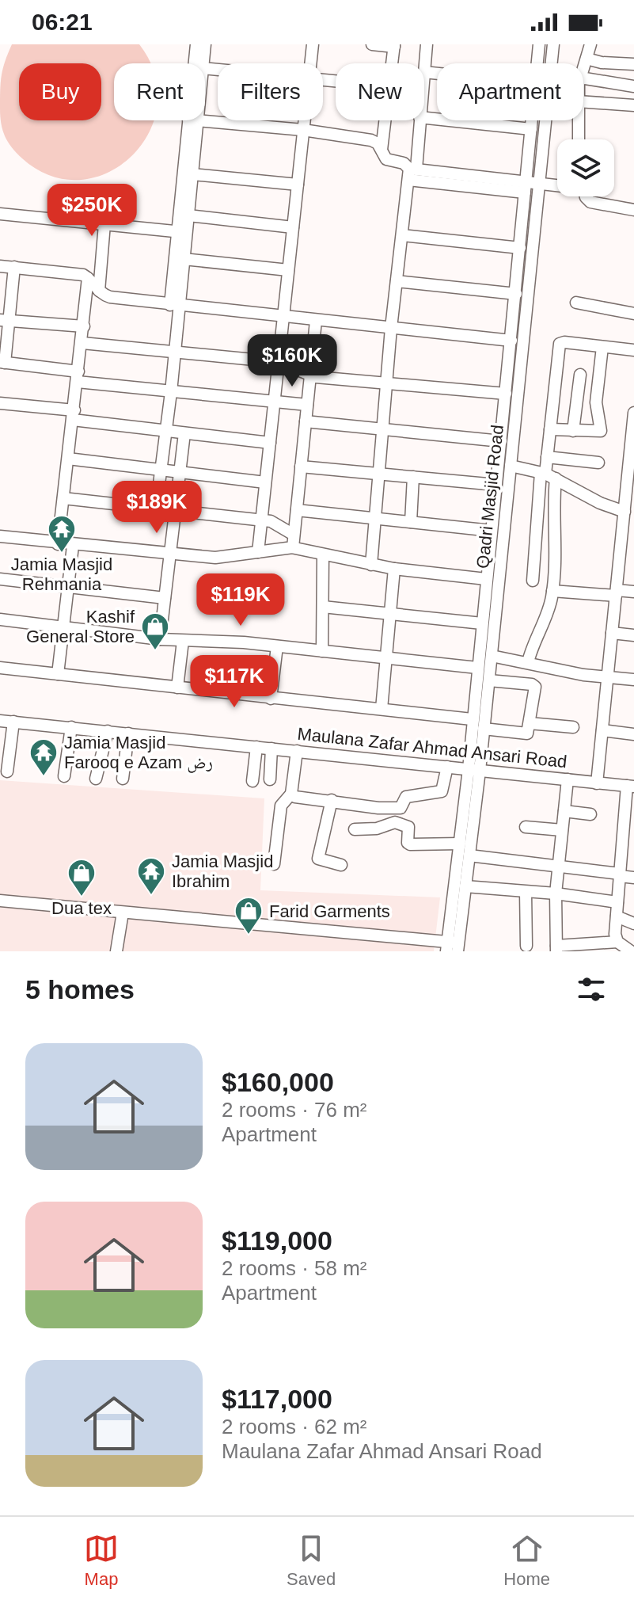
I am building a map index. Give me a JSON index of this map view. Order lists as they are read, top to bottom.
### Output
{
  "streets": {
    "street": ["Qadri Masjid Road", "Maulana Zafar Ahmad Ansari Road"]
  },
  "crossings": [
    ["Qadri Masjid Road", "Maulana Zafar Ahmad Ansari Road"]
  ],
  "places": {
    "temple": ["Jamia Masjid Rehmania", "Jamia Masjid Farooq e Azam رض", "Jamia Masjid Ibrahim"],
    "shop": ["Kashif General Store", "Dua tex", "Farid Garments"]
  },
  "page": {
    "status": "06:21",
    "chip": [
      "Buy",
      "Rent",
      "Filters",
      "New",
      "Apartment"
    ],
    "price": [
      "$250K",
      "$160K",
      "$189K",
      "$119K",
      "$117K"
    ],
    "heading": "5 homes",
    "list": [
      {
        "name": "$160,000",
        "note": "2 rooms · 76 m² · Apartment"
      },
      {
        "name": "$119,000",
        "note": "2 rooms · 58 m² · Apartment"
      },
      {
        "name": "$117,000",
        "note": "2 rooms · 62 m² · Maulana Zafar Ahmad Ansari Road"
      }
    ],
    "tabs": ["Map", "Saved", "Home"]
  }
}
